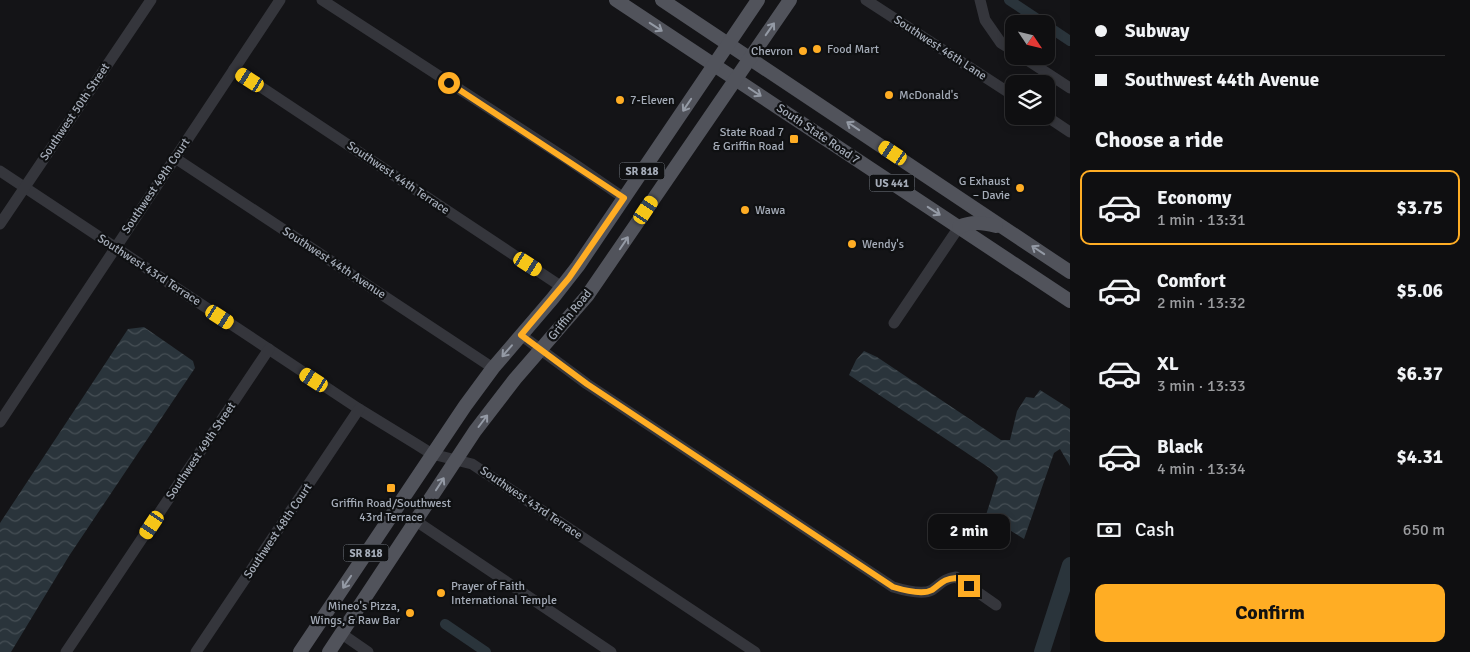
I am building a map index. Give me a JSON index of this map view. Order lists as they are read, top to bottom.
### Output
{
  "streets": {
    "main road": [
      "South State Road 7",
      "SR 818",
      "US 441",
      "Griffin Road"
    ],
    "street": [
      "Southwest 46th Lane",
      "Southwest 50th Street",
      "Southwest 44th Terrace",
      "Southwest 49th Court",
      "Southwest 44th Avenue",
      "Southwest 43rd Terrace",
      "Southwest 49th Street",
      "Southwest 48th Court"
    ]
  },
  "crossings": [
    ["Southwest 50th Street", "Southwest 43rd Terrace"],
    ["South State Road 7", "Griffin Road"],
    ["Southwest 44th Terrace", "Southwest 49th Court"],
    ["Southwest 44th Terrace", "Griffin Road"],
    ["Southwest 49th Court", "Southwest 44th Avenue"],
    ["Southwest 49th Court", "Southwest 43rd Terrace"],
    ["Southwest 44th Avenue", "Griffin Road"],
    ["Southwest 43rd Terrace", "Griffin Road"],
    ["Southwest 43rd Terrace", "Southwest 49th Street"],
    ["Southwest 43rd Terrace", "Southwest 48th Court"]
  ],
  "places": {
    "other": [
      "Food Mart",
      "Chevron",
      "McDonald's",
      "7-Eleven",
      "G Exhaust – Davie",
      "Wawa",
      "Wendy's",
      "Prayer of Faith International Temple",
      "Mineo's Pizza, Wings, & Raw Bar"
    ],
    "transit": ["State Road 7 & Griffin Road", "Griffin Road/Southwest 43rd Terrace"]
  },
  "north": "bottom right",
  "page": {
    "banner": ["Subway", "Southwest 44th Avenue"],
    "heading": "Choose a ride",
    "list": [
      {
        "name": "Economy",
        "note": "1 min · 13:31",
        "value": "$3.75"
      },
      {
        "name": "Comfort",
        "note": "2 min · 13:32",
        "value": "$5.06"
      },
      {
        "name": "XL",
        "note": "3 min · 13:33",
        "value": "$6.37"
      },
      {
        "name": "Black",
        "note": "4 min · 13:34",
        "value": "$4.31"
      }
    ],
    "pay": ["Cash", "650 m"],
    "bubble": "2 min",
    "buttons": "Confirm"
  }
}
